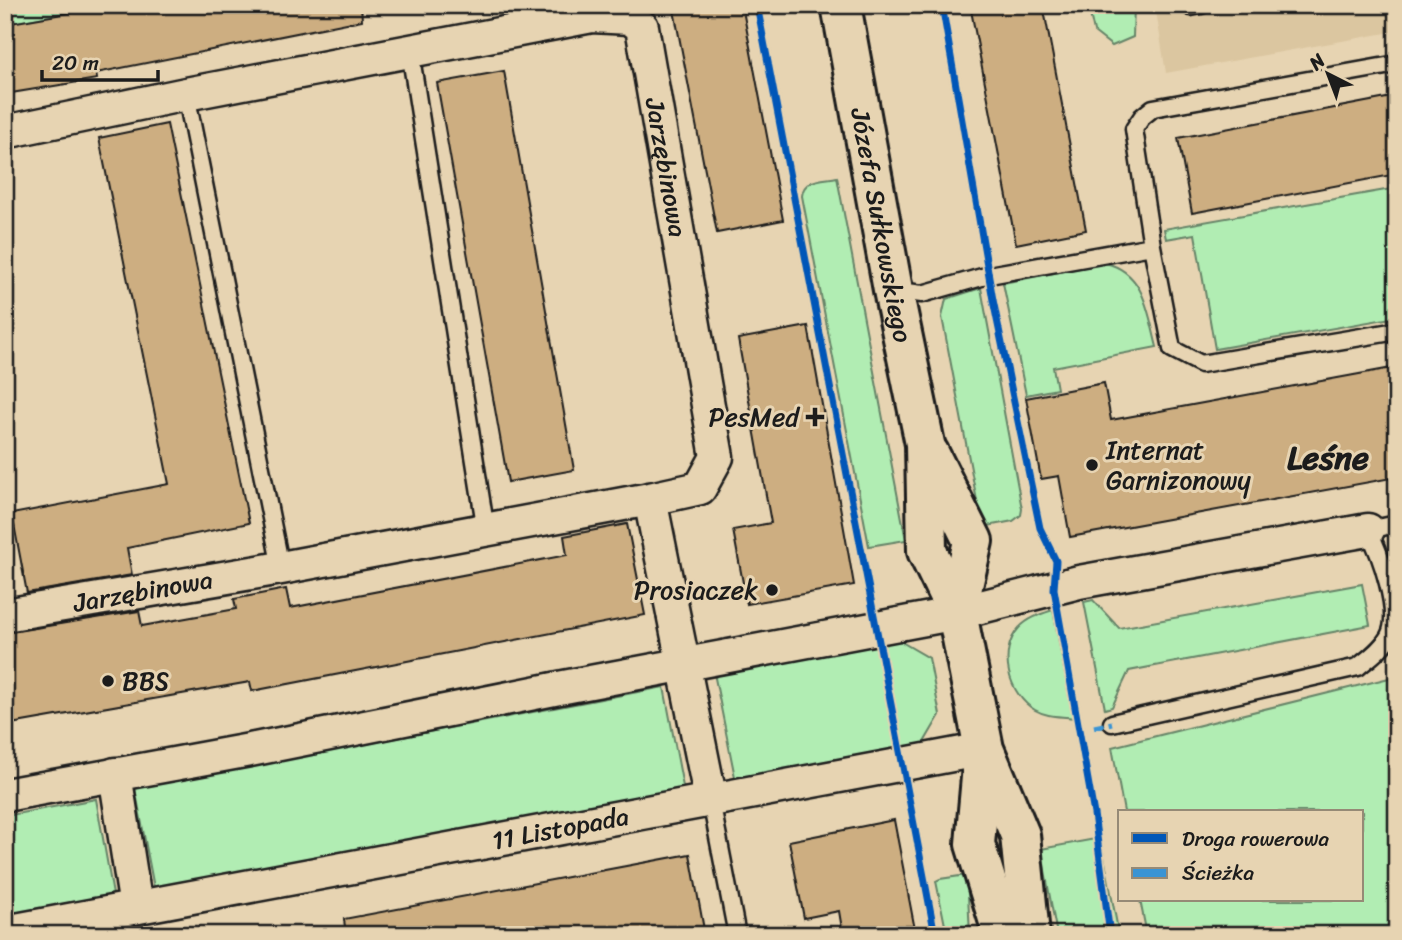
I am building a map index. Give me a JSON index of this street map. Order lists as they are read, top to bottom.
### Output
{
  "streets": {
    "street": ["Jarzębinowa", "Józefa Sułkowskiego", "11 Listopada"]
  },
  "crossings": [
    ["Józefa Sułkowskiego", "11 Listopada"]
  ],
  "districts": ["Leśne"],
  "places": {
    "health": ["PesMed"],
    "other": ["Internat Garnizonowy", "Prosiaczek", "BBS"]
  },
  "legend": ["Droga rowerowa", "Ścieżka"],
  "scale_bar": "20 m",
  "north": "top left"
}
